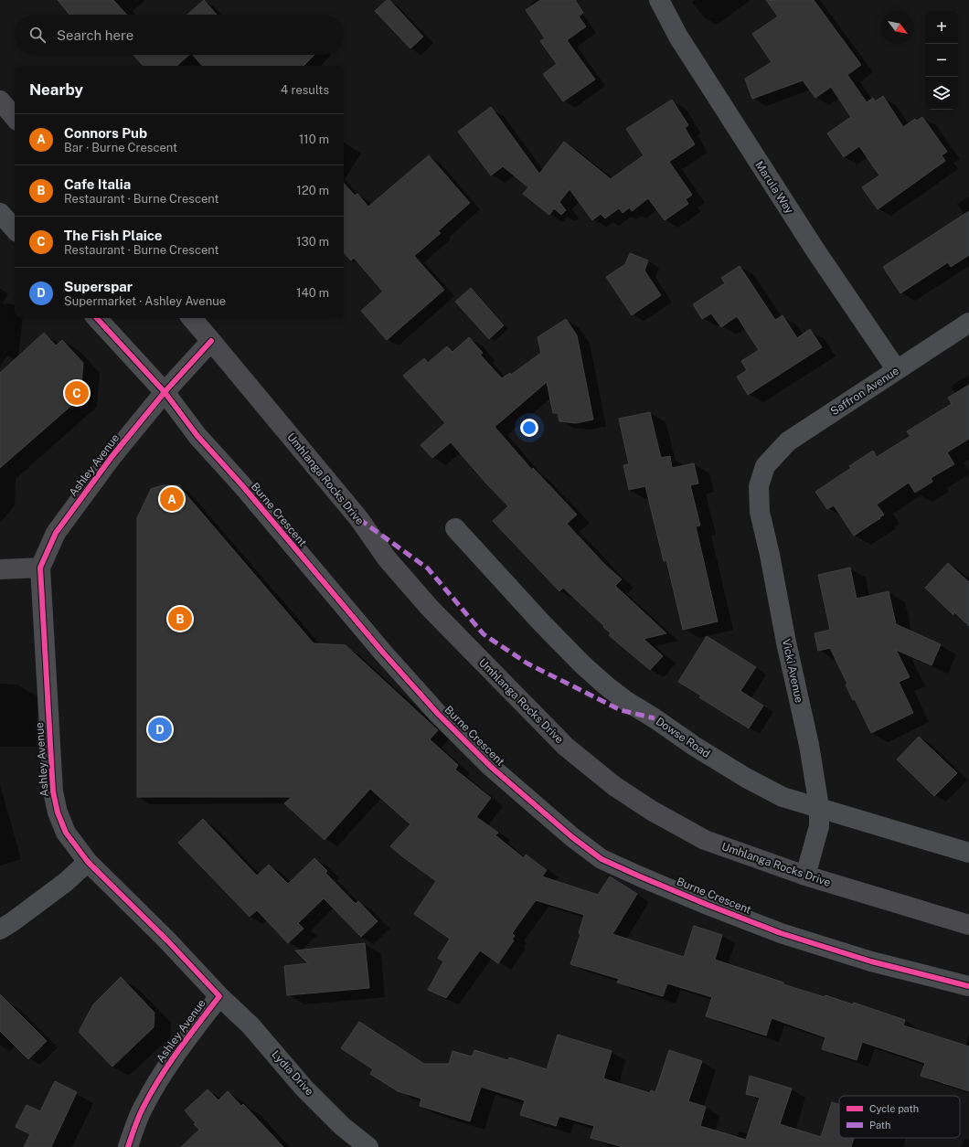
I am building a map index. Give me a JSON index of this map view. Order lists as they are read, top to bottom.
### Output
{
  "streets": {
    "main road": ["Ashley Avenue", "Umhlanga Rocks Drive"],
    "street": [
      "Marula Way",
      "Saffron Avenue",
      "Burne Crescent",
      "Vicki Avenue",
      "Dowse Road",
      "Lydia Drive"
    ]
  },
  "crossings": [
    ["Marula Way", "Saffron Avenue"],
    ["Saffron Avenue", "Vicki Avenue"],
    ["Ashley Avenue", "Umhlanga Rocks Drive"],
    ["Ashley Avenue", "Burne Crescent"],
    ["Ashley Avenue", "Lydia Drive"],
    ["Umhlanga Rocks Drive", "Vicki Avenue"],
    ["Vicki Avenue", "Dowse Road"]
  ],
  "legend": ["Cycle path", "Path"],
  "north": "bottom right",
  "page": {
    "map_buttons": ["+", "−"],
    "search": "Search here",
    "heading": ["Nearby", "4 results"],
    "list": [
      {
        "mark": "A",
        "name": "Connors Pub",
        "note": "Bar · Burne Crescent",
        "value": "110 m"
      },
      {
        "mark": "B",
        "name": "Cafe Italia",
        "note": "Restaurant · Burne Crescent",
        "value": "120 m"
      },
      {
        "mark": "C",
        "name": "The Fish Plaice",
        "note": "Restaurant · Burne Crescent",
        "value": "130 m"
      },
      {
        "mark": "D",
        "name": "Superspar",
        "note": "Supermarket · Ashley Avenue",
        "value": "140 m"
      }
    ],
    "pins": [
      "C",
      "A",
      "B",
      "D"
    ]
  }
}
